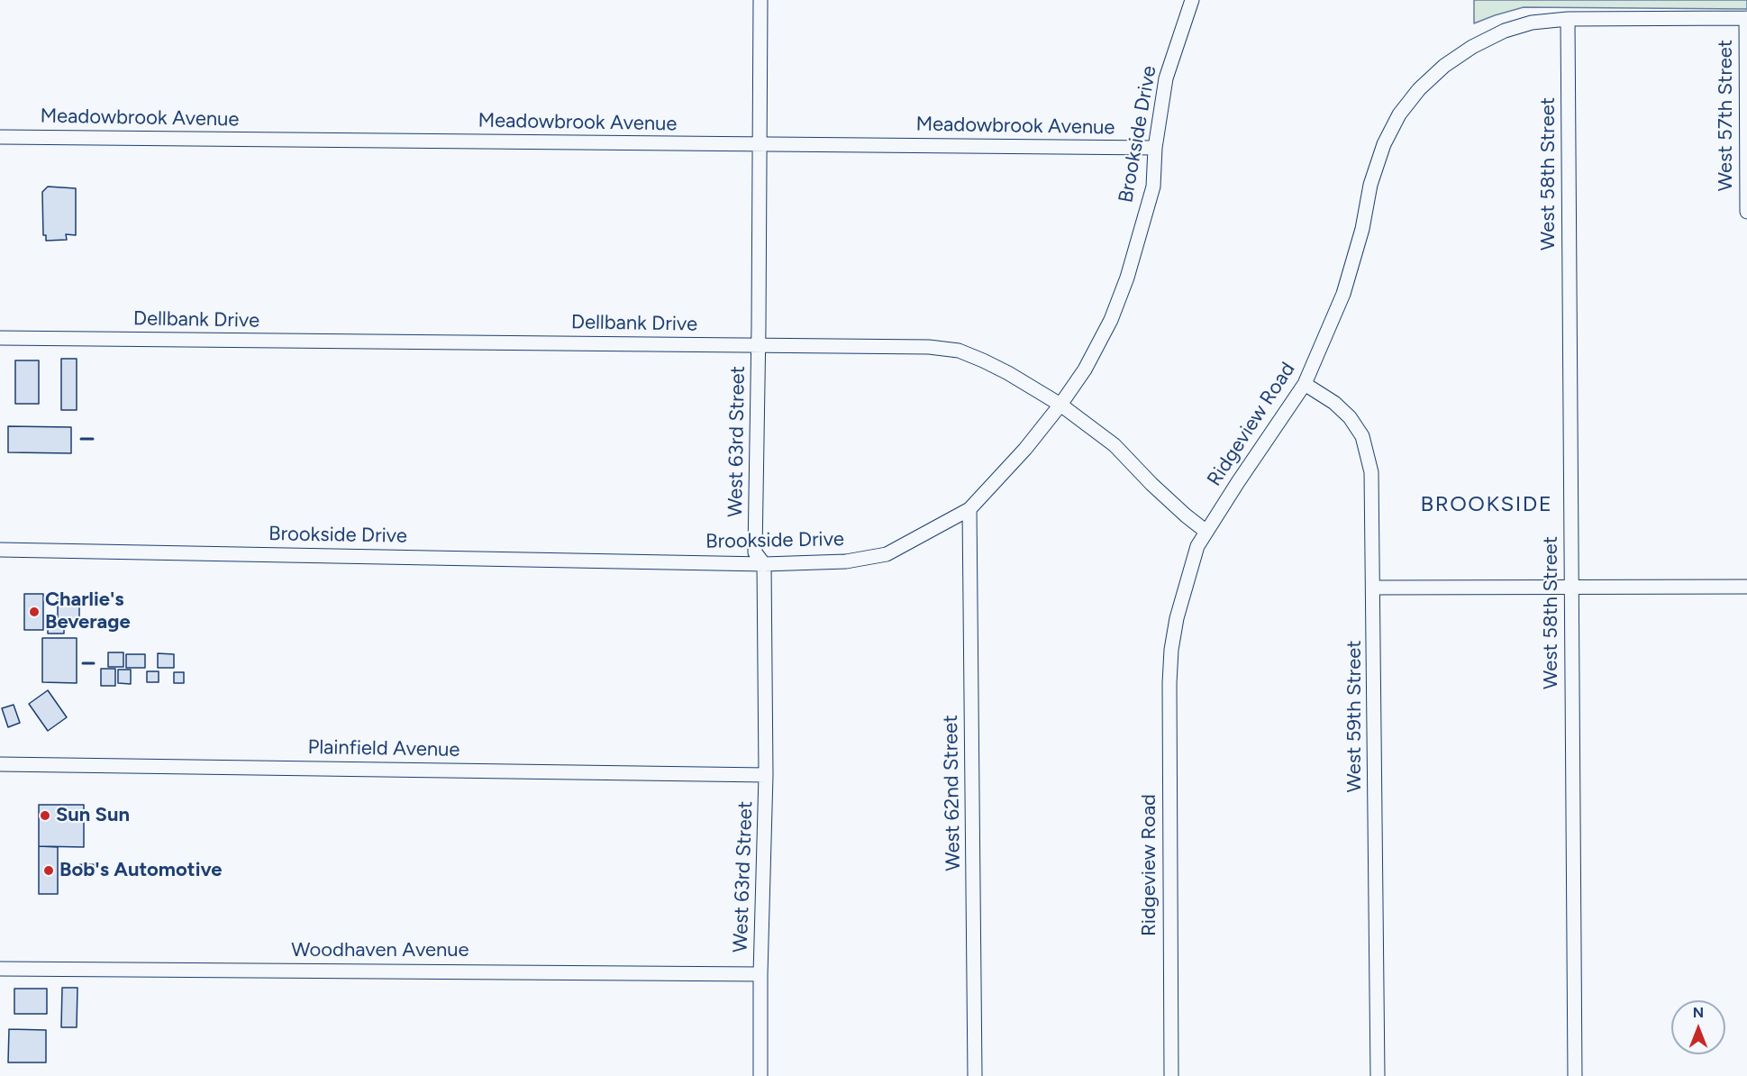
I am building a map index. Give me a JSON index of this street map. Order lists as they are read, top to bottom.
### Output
{
  "streets": {
    "street": [
      "West 57th Street",
      "Meadowbrook Avenue",
      "Brookside Drive",
      "West 58th Street",
      "Dellbank Drive",
      "Ridgeview Road",
      "West 63rd Street",
      "West 59th Street",
      "Plainfield Avenue",
      "West 62nd Street",
      "Woodhaven Avenue"
    ]
  },
  "crossings": [
    ["West 57th Street", "Ridgeview Road"],
    ["Meadowbrook Avenue", "Brookside Drive"],
    ["Meadowbrook Avenue", "West 63rd Street"],
    ["Brookside Drive", "Dellbank Drive"],
    ["Brookside Drive", "West 63rd Street"],
    ["Brookside Drive", "West 62nd Street"],
    ["West 58th Street", "Ridgeview Road"],
    ["Dellbank Drive", "Ridgeview Road"],
    ["Dellbank Drive", "West 63rd Street"],
    ["Ridgeview Road", "West 59th Street"],
    ["West 63rd Street", "Plainfield Avenue"],
    ["West 63rd Street", "Woodhaven Avenue"]
  ],
  "districts": ["BROOKSIDE"],
  "places": ["Charlie's Beverage", "Sun Sun", "Bob's Automotive"],
  "north": "top"
}
